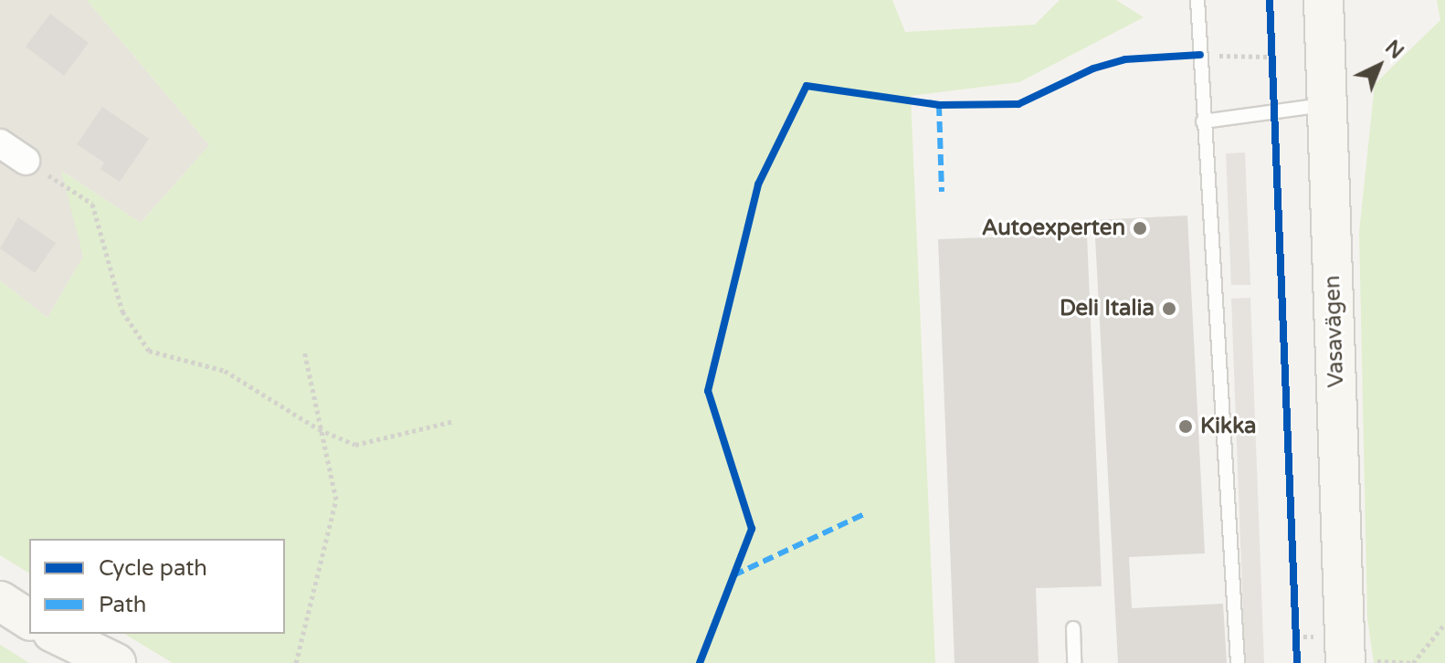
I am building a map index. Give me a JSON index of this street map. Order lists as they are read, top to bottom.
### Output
{
  "streets": {
    "street": ["Vasavägen"]
  },
  "places": ["Autoexperten", "Deli Italia", "Kikka"],
  "legend": ["Cycle path", "Path"],
  "north": "top right"
}
